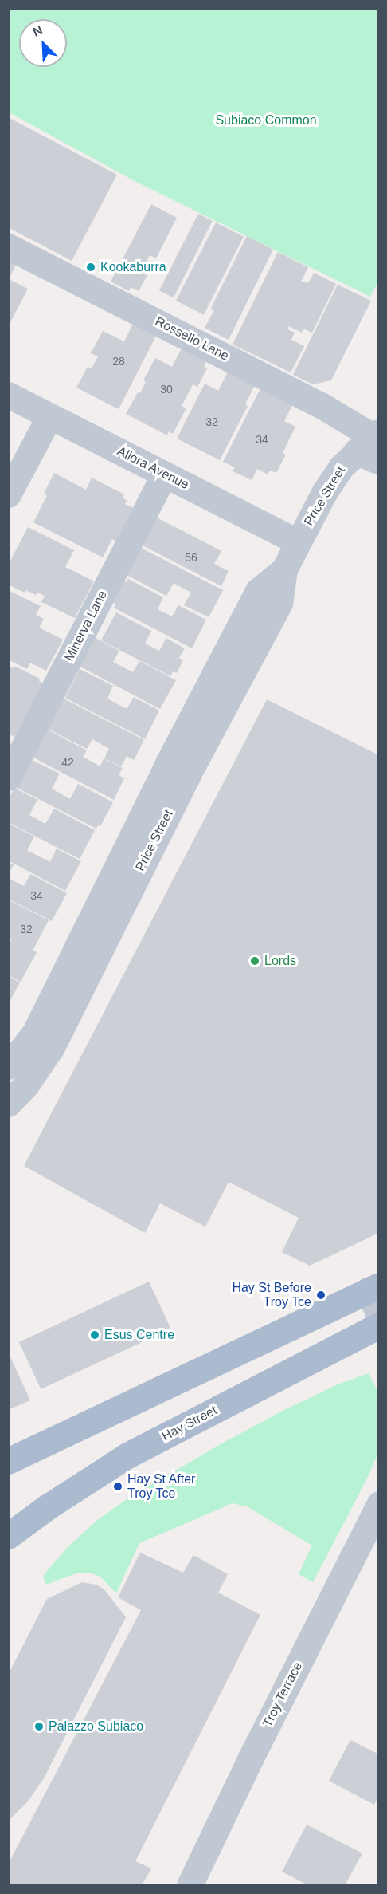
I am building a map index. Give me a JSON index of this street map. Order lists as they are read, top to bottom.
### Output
{
  "streets": {
    "main road": ["Hay Street"],
    "street": [
      "Rossello Lane",
      "Allora Avenue",
      "Price Street",
      "Minerva Lane",
      "Troy Terrace"
    ]
  },
  "crossings": [
    ["Rossello Lane", "Price Street"],
    ["Allora Avenue", "Price Street"],
    ["Allora Avenue", "Minerva Lane"]
  ],
  "parks": ["Subiaco Common"],
  "places": [
    "Kookaburra",
    "Lords",
    "Hay St Before Troy Tce",
    "Esus Centre",
    "Hay St After Troy Tce",
    "Palazzo Subiaco"
  ],
  "house_numbers": [
    "28",
    "30",
    "32",
    "34",
    "56",
    "42",
    "34",
    "32"
  ],
  "north": "top left"
}
